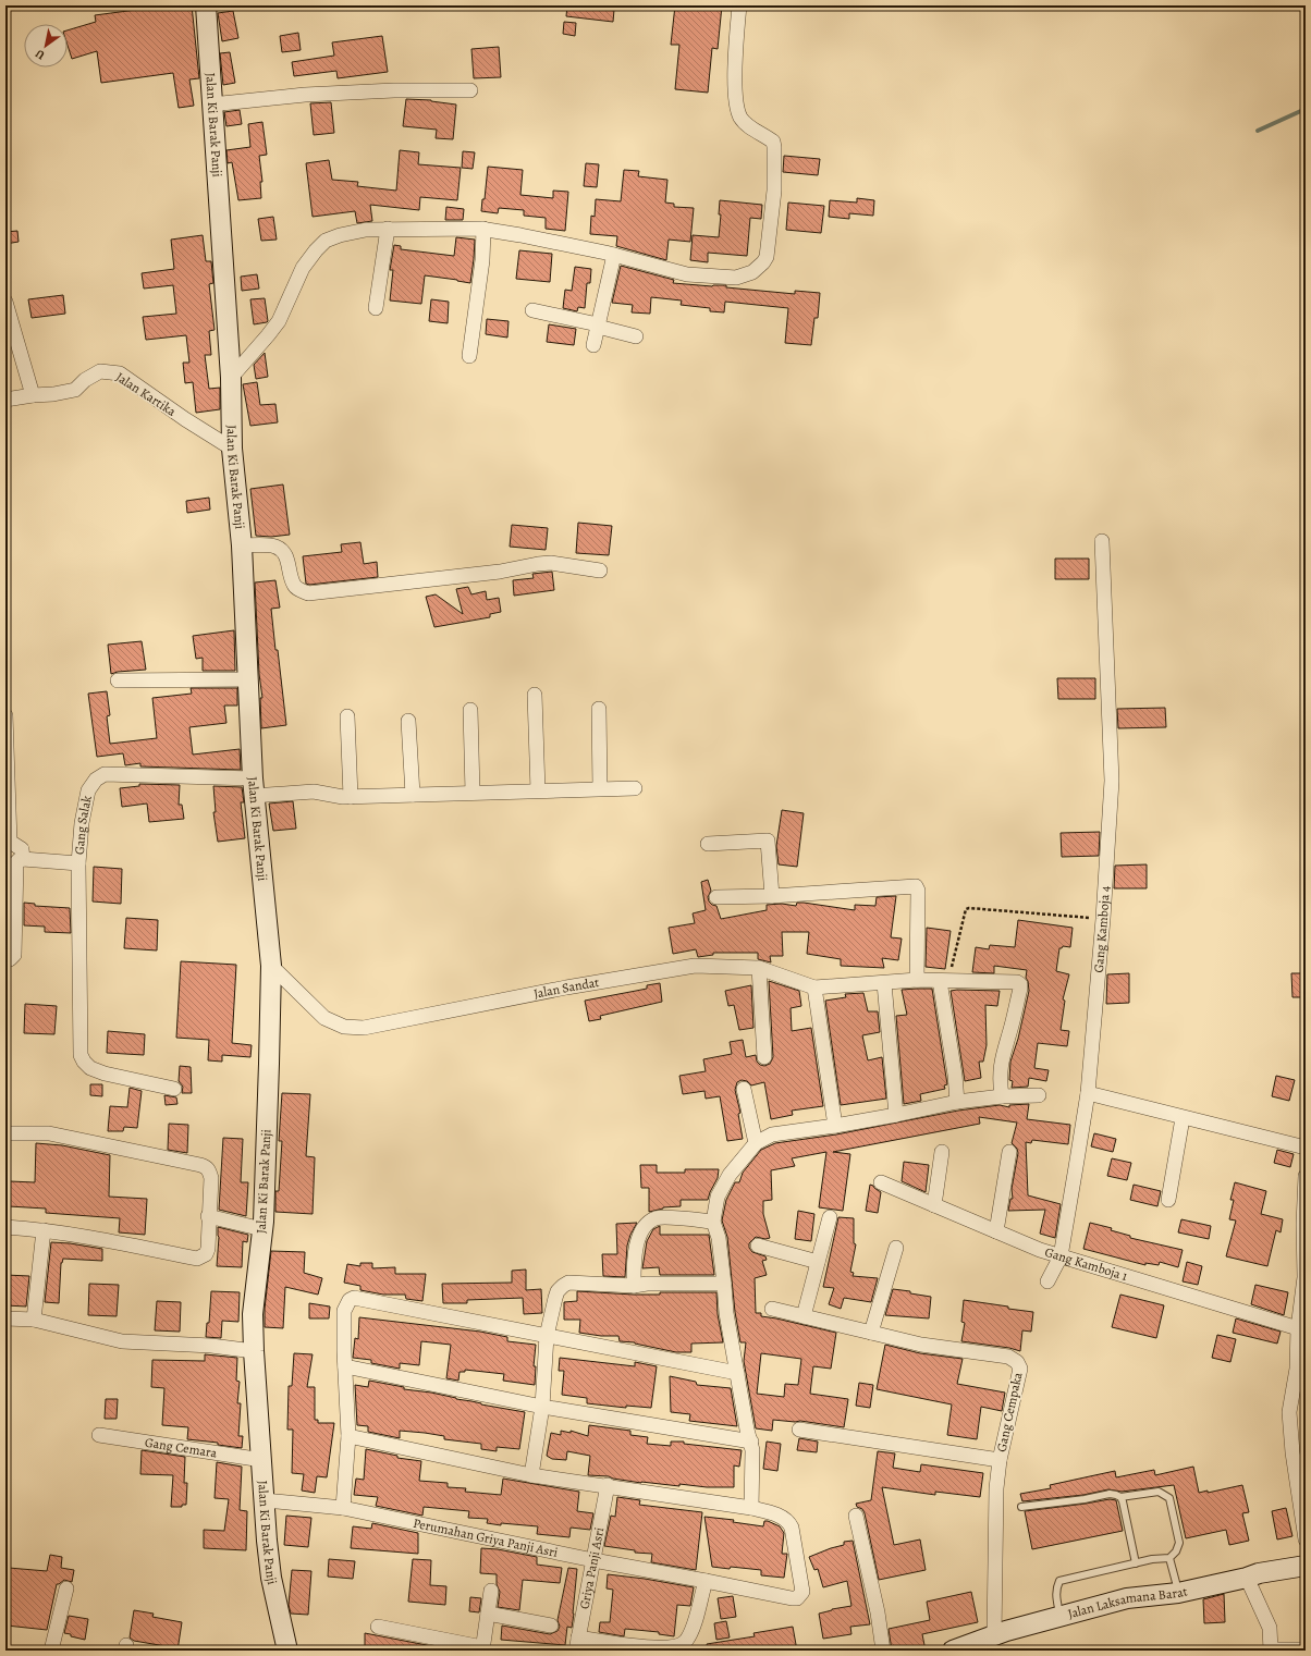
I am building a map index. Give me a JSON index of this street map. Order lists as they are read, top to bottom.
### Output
{
  "streets": {
    "street": [
      "Jalan Ki Barak Panji",
      "Jalan Kartika",
      "Gang Salak",
      "Gang Kamboja 4",
      "Jalan Sandat",
      "Gang Kamboja 1",
      "Gang Cempaka",
      "Gang Cemara",
      "Perumahan Griya Panji Asri",
      "Griya Panji Asri",
      "Jalan Laksamana Barat"
    ]
  },
  "crossings": [
    ["Jalan Ki Barak Panji", "Jalan Kartika"],
    ["Jalan Ki Barak Panji", "Gang Salak"],
    ["Jalan Ki Barak Panji", "Jalan Sandat"],
    ["Jalan Ki Barak Panji", "Gang Cemara"],
    ["Jalan Ki Barak Panji", "Perumahan Griya Panji Asri"],
    ["Gang Kamboja 4", "Gang Kamboja 1"],
    ["Gang Cempaka", "Jalan Laksamana Barat"],
    ["Perumahan Griya Panji Asri", "Griya Panji Asri"]
  ],
  "north": "bottom left"
}
